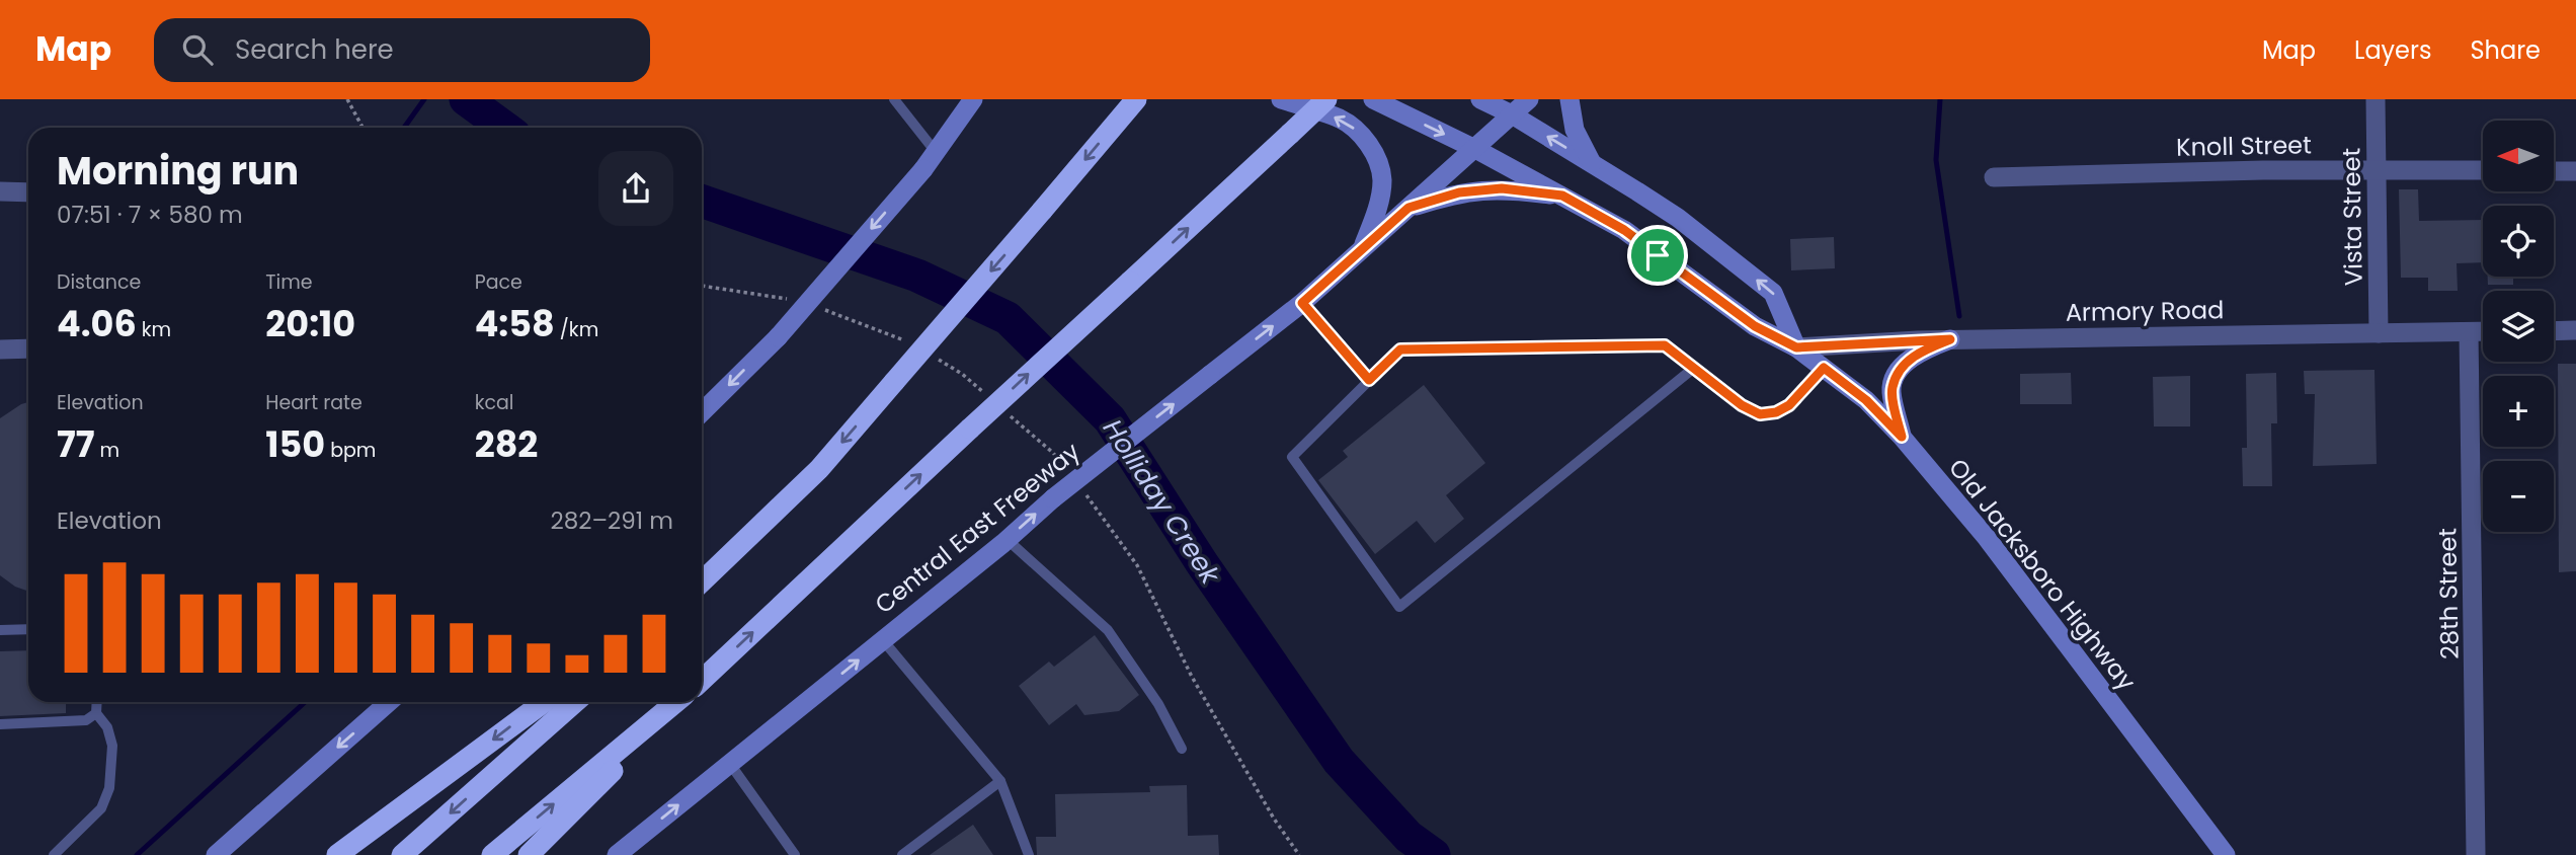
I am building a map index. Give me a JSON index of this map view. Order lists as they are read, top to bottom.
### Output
{
  "streets": {
    "main road": ["Central East Freeway", "Old Jacksboro Highway"],
    "street": [
      "Knoll Street",
      "Vista Street",
      "Armory Road",
      "28th Street"
    ]
  },
  "crossings": [
    ["Knoll Street", "Vista Street"],
    ["Vista Street", "Armory Road"],
    ["Armory Road", "Old Jacksboro Highway"],
    ["Armory Road", "28th Street"],
    ["Central East Freeway", "Old Jacksboro Highway"]
  ],
  "one_way": ["Central East Freeway"],
  "water": ["Holliday Creek"],
  "north": "left",
  "page": {
    "header": "Map",
    "search": "Search here",
    "nav": ["Map", "Layers", "Share"],
    "map_buttons": ["+", "−"],
    "heading": ["Morning run", "07:51 · 7 × 580 m"],
    "stats": [
      ["Distance", "4.06 km"],
      ["Time", "20:10"],
      ["Pace", "4:58 /km"],
      ["Elevation", "77 m"],
      ["Heart rate", "150 bpm"],
      ["kcal", "282"]
    ],
    "chart": ["Elevation", "282–291 m"]
  }
}
